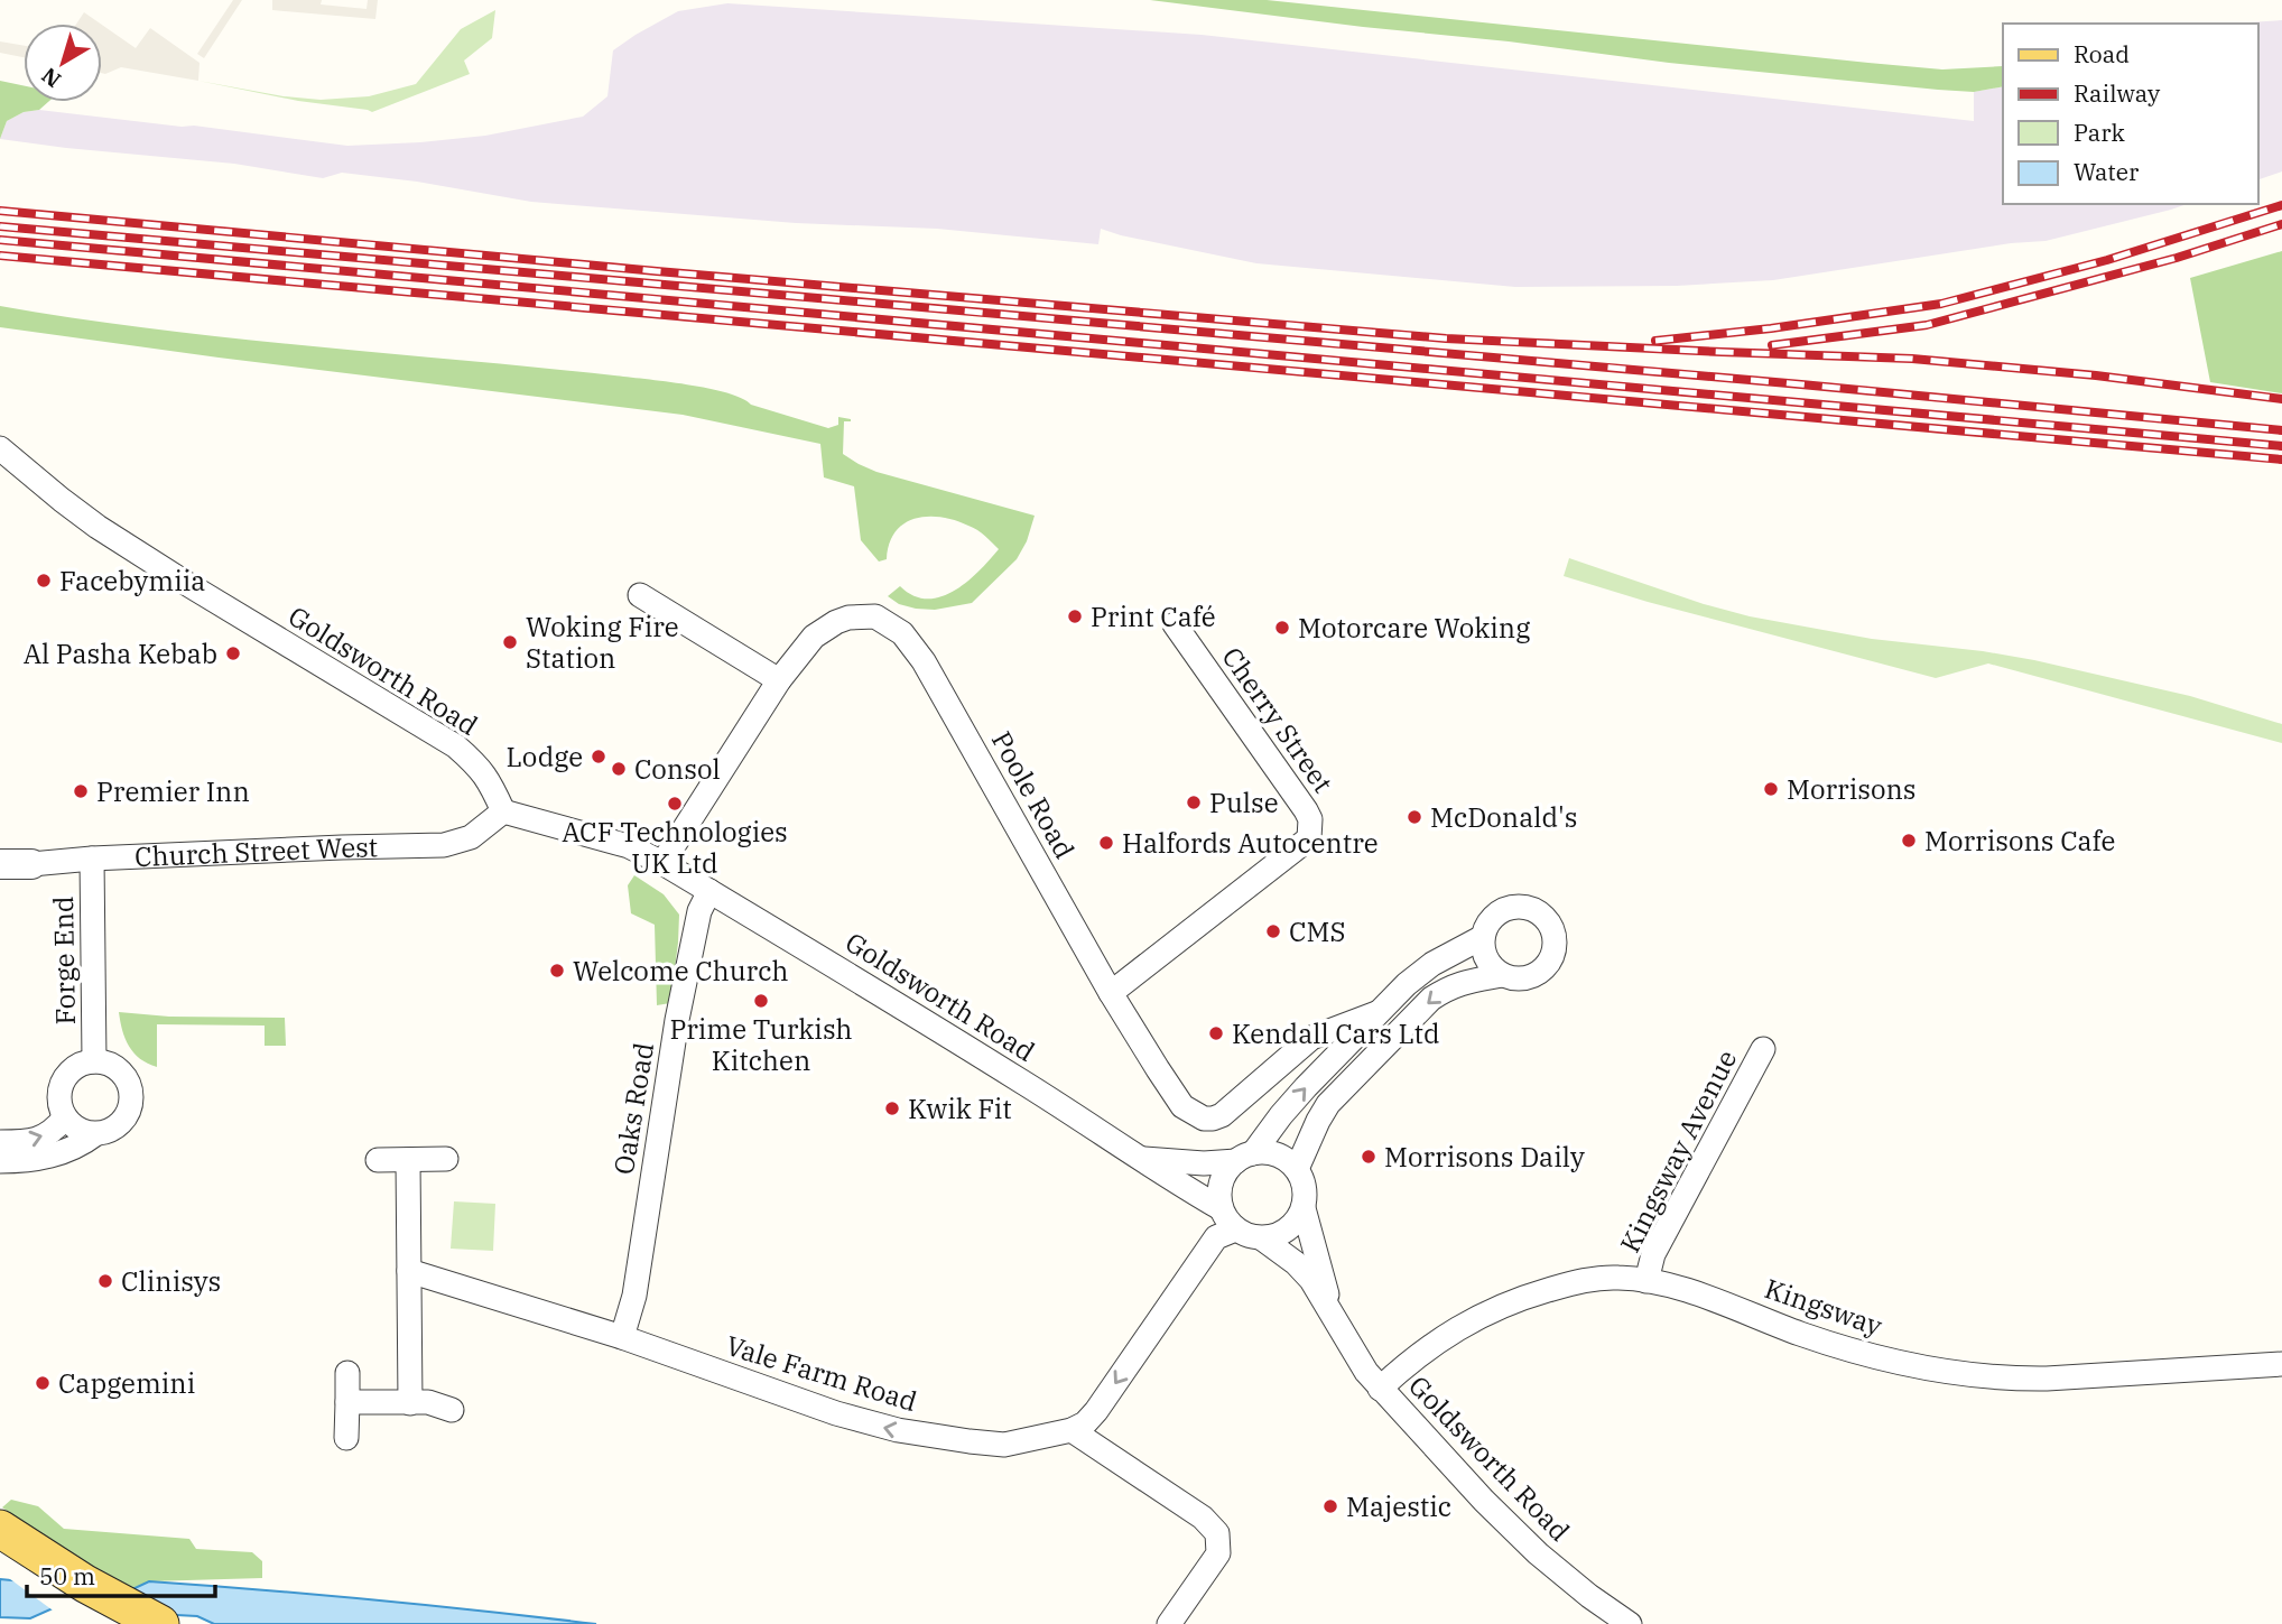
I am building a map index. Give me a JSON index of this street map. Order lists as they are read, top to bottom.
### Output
{
  "streets": {
    "street": [
      "Goldsworth Road",
      "Cherry Street",
      "Poole Road",
      "Church Street West",
      "Forge End",
      "Oaks Road",
      "Kingsway Avenue",
      "Kingsway",
      "Vale Farm Road"
    ]
  },
  "crossings": [
    ["Goldsworth Road", "Poole Road"],
    ["Goldsworth Road", "Church Street West"],
    ["Goldsworth Road", "Oaks Road"],
    ["Goldsworth Road", "Kingsway"],
    ["Goldsworth Road", "Vale Farm Road"],
    ["Cherry Street", "Poole Road"],
    ["Church Street West", "Forge End"],
    ["Oaks Road", "Vale Farm Road"],
    ["Kingsway Avenue", "Kingsway"]
  ],
  "one_way": ["Vale Farm Road"],
  "places": [
    "Facebymiia",
    "Print Café",
    "Motorcare Woking",
    "Woking Fire Station",
    "Al Pasha Kebab",
    "Lodge",
    "Consol",
    "Morrisons",
    "Premier Inn",
    "Pulse",
    "ACF Technologies UK Ltd",
    "McDonald's",
    "Morrisons Cafe",
    "Halfords Autocentre",
    "CMS",
    "Welcome Church",
    "Prime Turkish Kitchen",
    "Kendall Cars Ltd",
    "Kwik Fit",
    "Morrisons Daily",
    "Clinisys",
    "Capgemini",
    "Majestic"
  ],
  "legend": [
    "Road",
    "Railway",
    "Park",
    "Water"
  ],
  "scale_bar": "50 m",
  "north": "bottom left"
}
